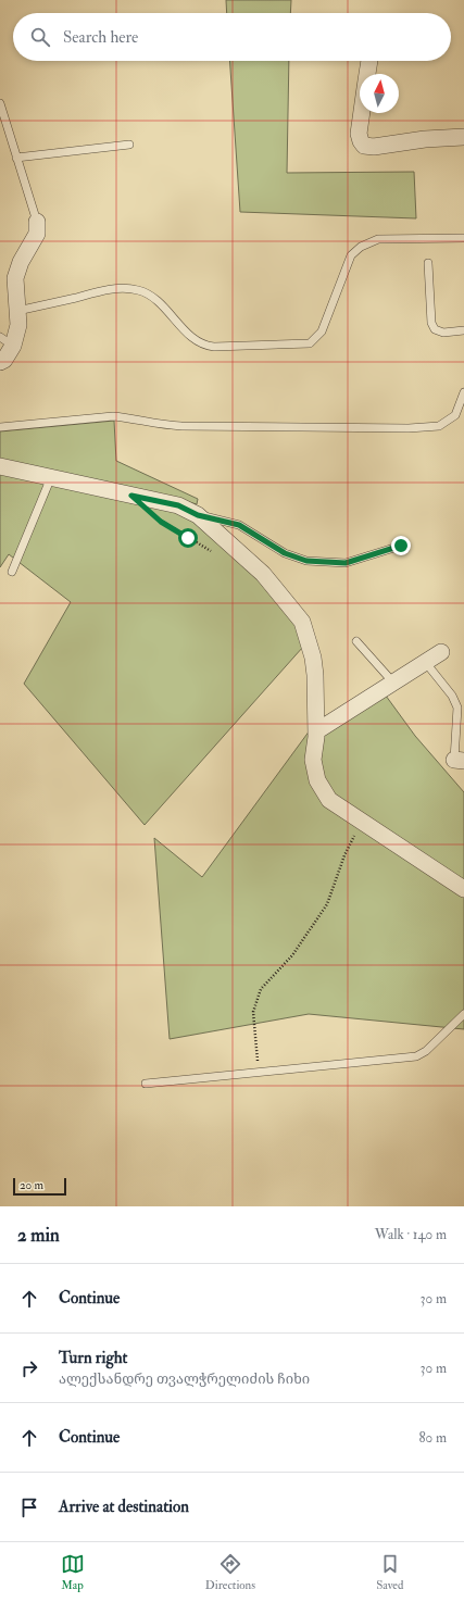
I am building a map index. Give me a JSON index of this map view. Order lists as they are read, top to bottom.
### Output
{
  "scale_bar": "20 m",
  "north": "top",
  "page": {
    "search": "Search here",
    "scale": "20 m",
    "heading": ["2 min", "Walk · 140 m"],
    "list": [
      ["Continue", "30 m"],
      ["Turn right", "ალექსანდრე თვალჭრელიძის ჩიხი", "30 m"],
      ["Continue", "80 m"],
      "Arrive at destination"
    ],
    "nav": ["Map", "Directions", "Saved"]
  }
}
